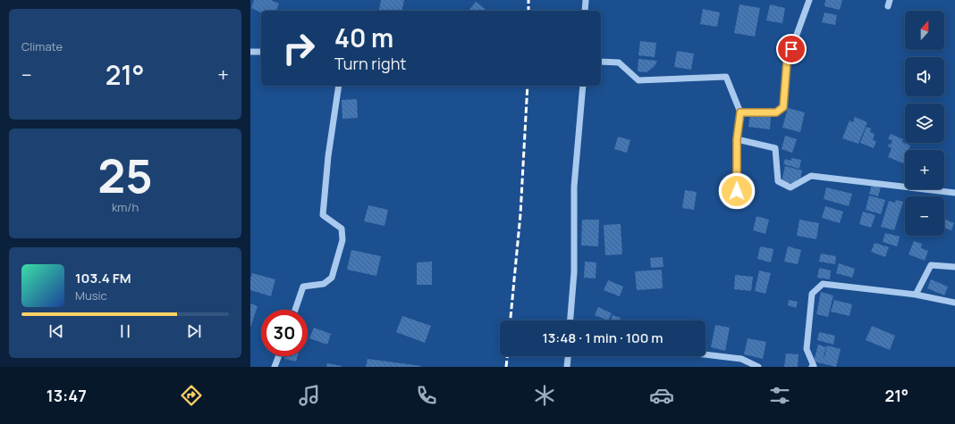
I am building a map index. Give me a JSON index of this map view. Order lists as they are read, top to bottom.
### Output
{
  "north": "top",
  "page": {
    "tile": [
      "Climate",
      ["25", "km/h"]
    ],
    "map_buttons": ["+", "−"],
    "turn": ["40 m", "Turn right"],
    "heat": ["−", "21°", "+"],
    "song": ["103.4 FM", "Music"],
    "limit": "30",
    "trip": "13:48 · 1 min · 100 m",
    "tabs": ["13:47", "21°"]
  }
}
